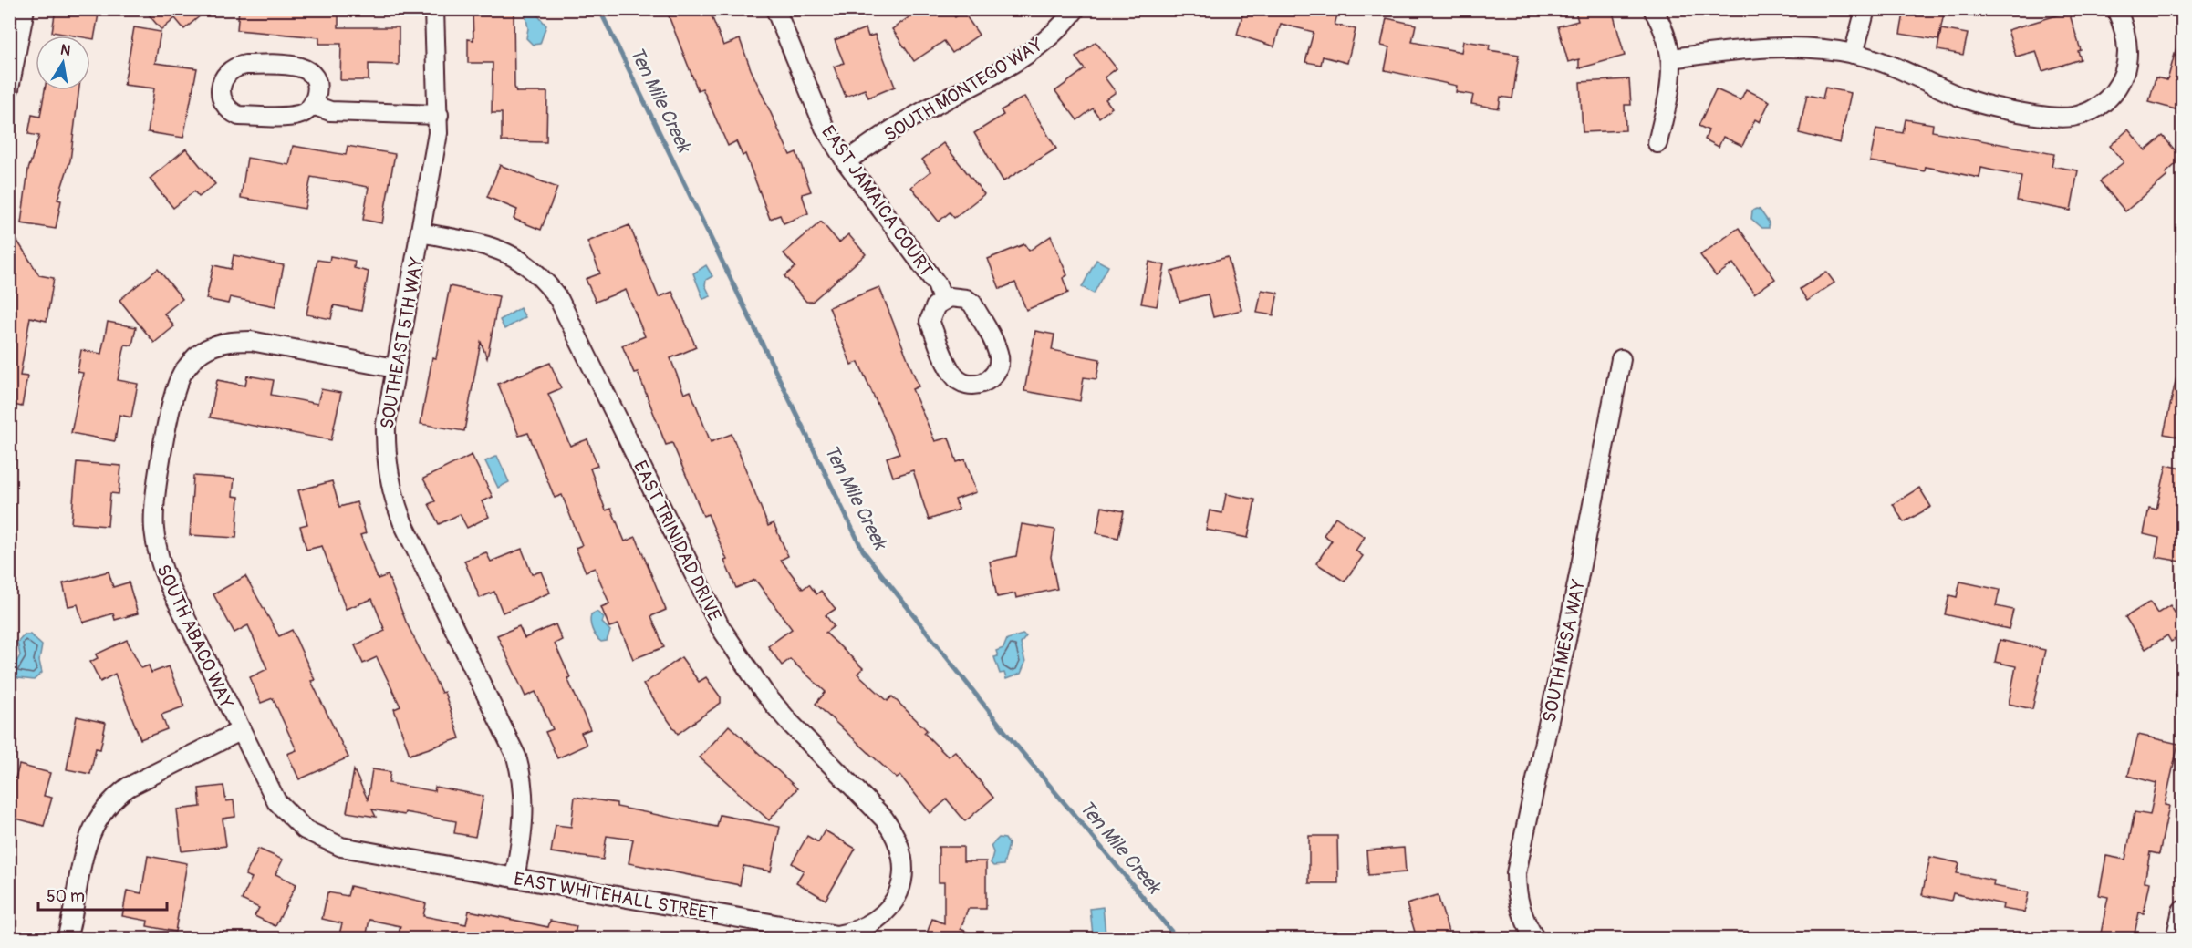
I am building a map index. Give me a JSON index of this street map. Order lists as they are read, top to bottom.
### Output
{
  "streets": {
    "street": [
      "SOUTH MONTEGO WAY",
      "EAST JAMAICA COURT",
      "SOUTHEAST 5TH WAY",
      "EAST TRINIDAD DRIVE",
      "SOUTH ABACO WAY",
      "SOUTH MESA WAY",
      "EAST WHITEHALL STREET"
    ]
  },
  "crossings": [
    ["SOUTH MONTEGO WAY", "EAST JAMAICA COURT"],
    ["SOUTHEAST 5TH WAY", "EAST TRINIDAD DRIVE"],
    ["SOUTHEAST 5TH WAY", "SOUTH ABACO WAY"],
    ["SOUTHEAST 5TH WAY", "EAST WHITEHALL STREET"],
    ["EAST TRINIDAD DRIVE", "EAST WHITEHALL STREET"],
    ["SOUTH ABACO WAY", "EAST WHITEHALL STREET"]
  ],
  "water": ["Ten Mile Creek"],
  "scale_bar": "50 m",
  "north": "top"
}
